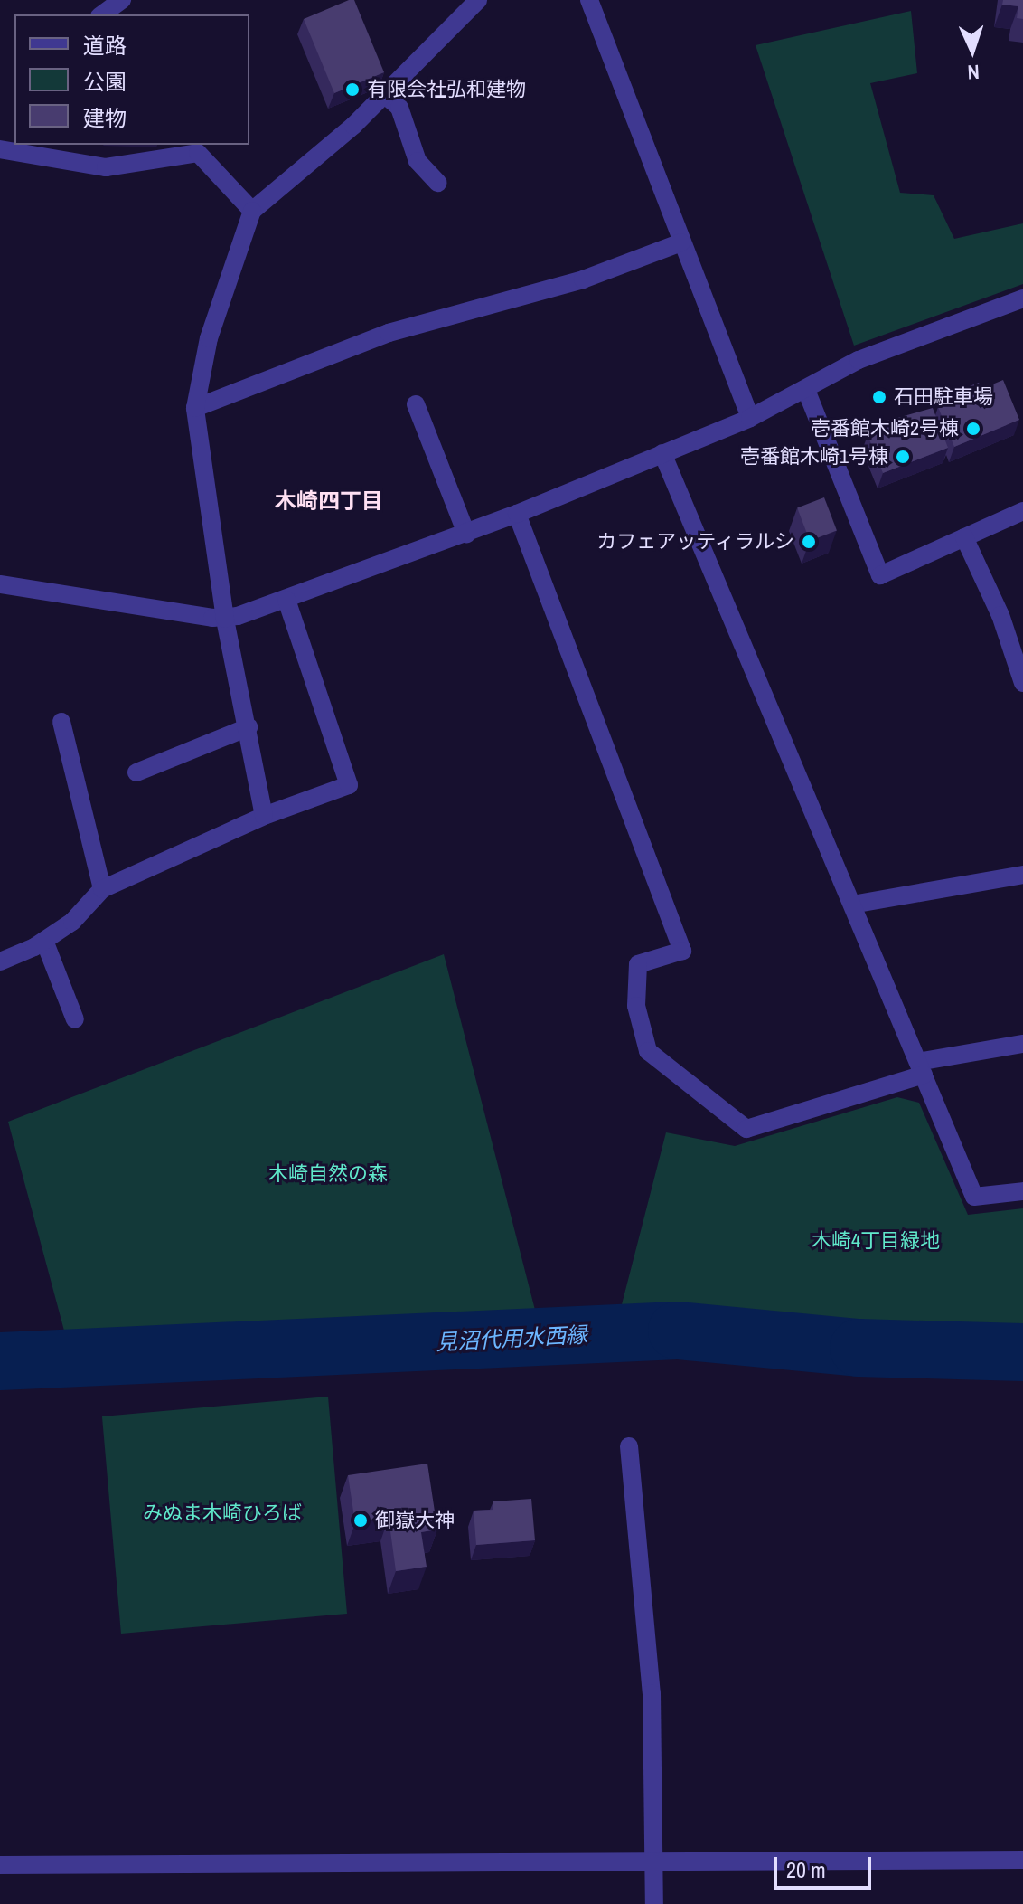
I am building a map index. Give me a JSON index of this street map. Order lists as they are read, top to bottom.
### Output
{
  "districts": ["木崎四丁目"],
  "water": ["見沼代用水西縁"],
  "parks": ["木崎自然の森", "木崎4丁目緑地", "みぬま木崎ひろば"],
  "places": [
    "有限会社弘和建物",
    "石田駐車場",
    "壱番館木崎2号棟",
    "壱番館木崎1号棟",
    "カフェアッティラルシ",
    "御嶽大神"
  ],
  "legend": ["道路", "公園", "建物"],
  "scale_bar": "20 m",
  "north": "bottom"
}
